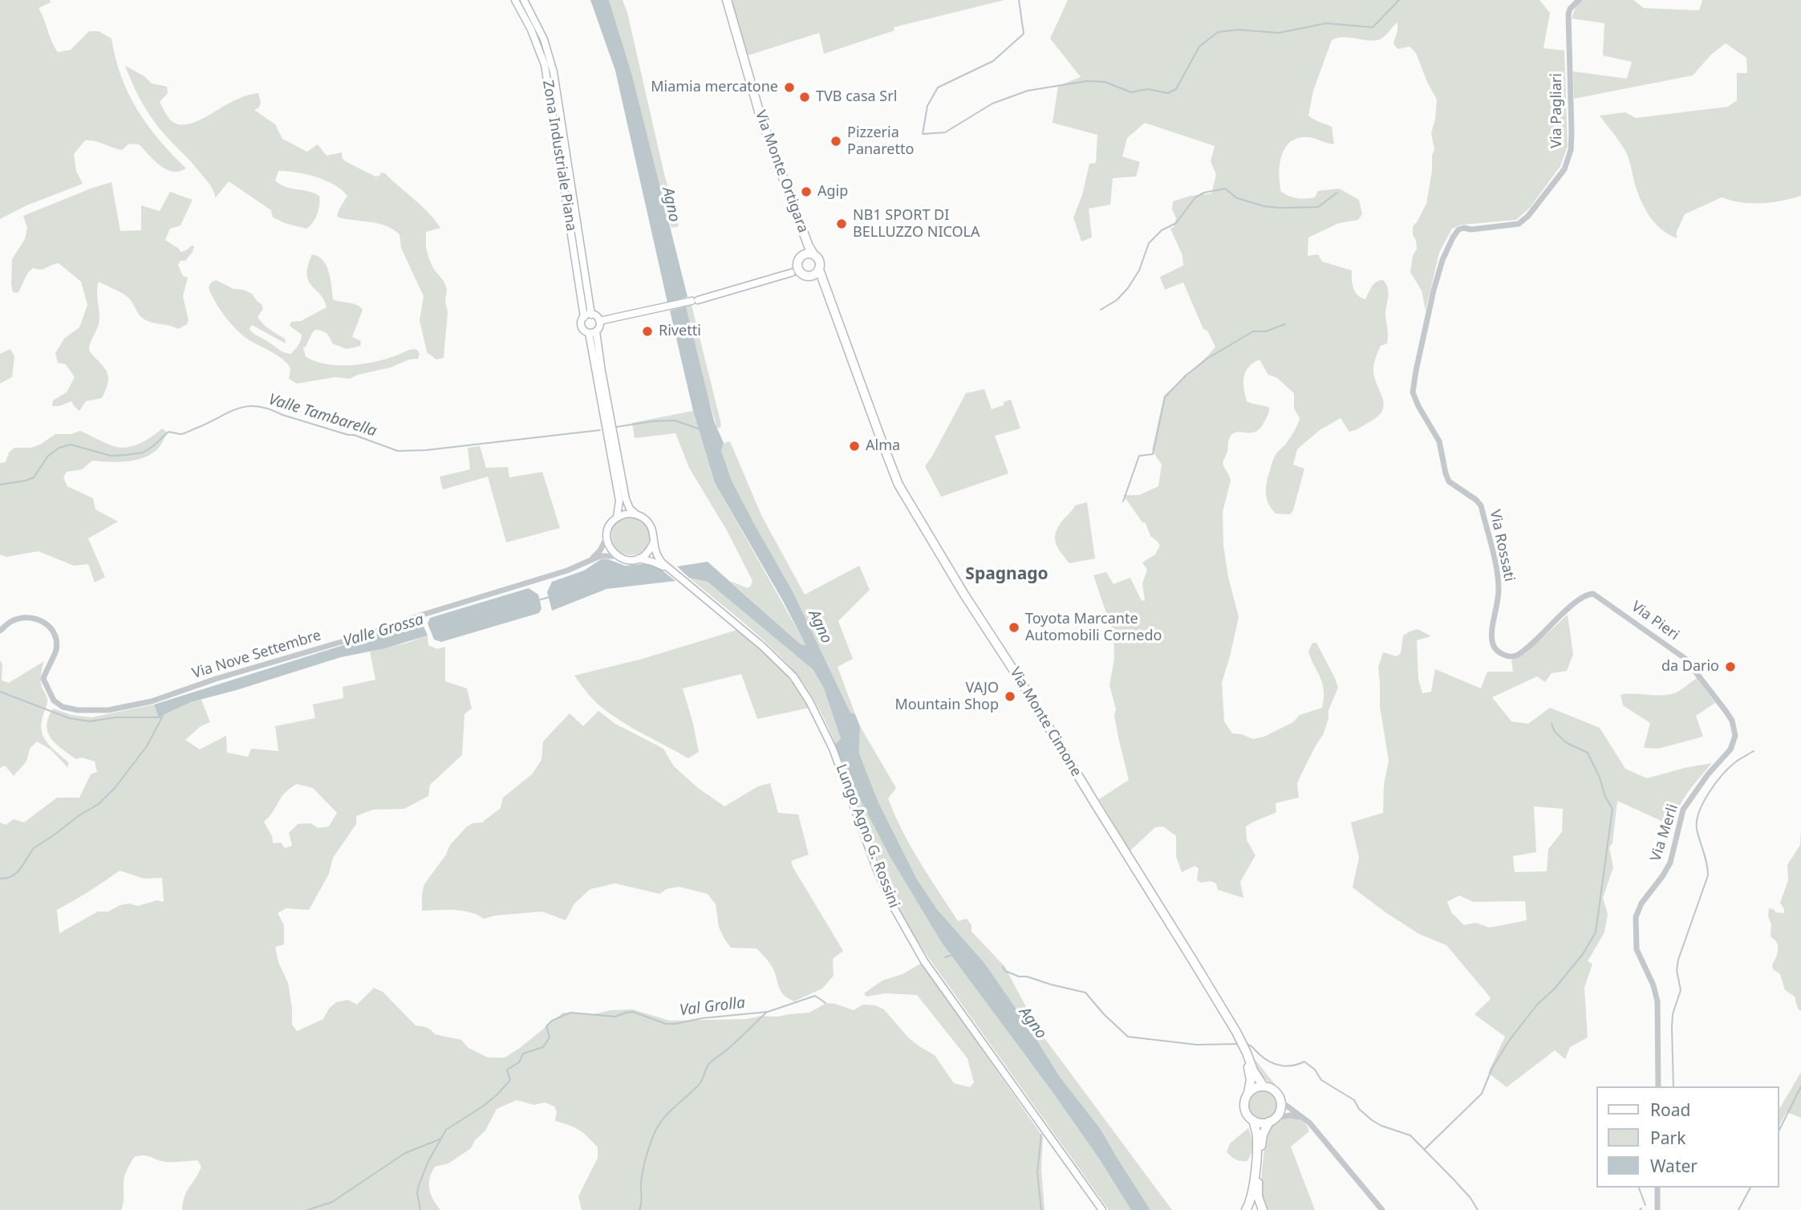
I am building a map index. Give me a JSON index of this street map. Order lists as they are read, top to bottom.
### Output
{
  "streets": {
    "main road": [
      "Zona Industriale Piana",
      "Via Monte Ortigara",
      "Via Monte Cimone",
      "Lungo Agno G. Rossini"
    ],
    "street": [
      "Via Pagliari",
      "Via Rossati",
      "Via Pieri",
      "Via Nove Settembre",
      "Via Merli"
    ]
  },
  "crossings": [
    ["Via Pagliari", "Via Rossati"],
    ["Zona Industriale Piana", "Via Nove Settembre"],
    ["Zona Industriale Piana", "Lungo Agno G. Rossini"],
    ["Via Monte Ortigara", "Via Monte Cimone"],
    ["Via Rossati", "Via Pieri"],
    ["Via Pieri", "Via Merli"]
  ],
  "districts": ["Spagnago"],
  "water": [
    "Agno",
    "Valle Tambarella",
    "Valle Grossa",
    "Val Grolla"
  ],
  "places": [
    "Miamia mercatone",
    "TVB casa Srl",
    "Pizzeria Panaretto",
    "Agip",
    "NB1 SPORT DI BELLUZZO NICOLA",
    "Rivetti",
    "Alma",
    "Toyota Marcante Automobili Cornedo",
    "da Dario",
    "VAJO Mountain Shop"
  ],
  "legend": ["Road", "Park", "Water"]
}
